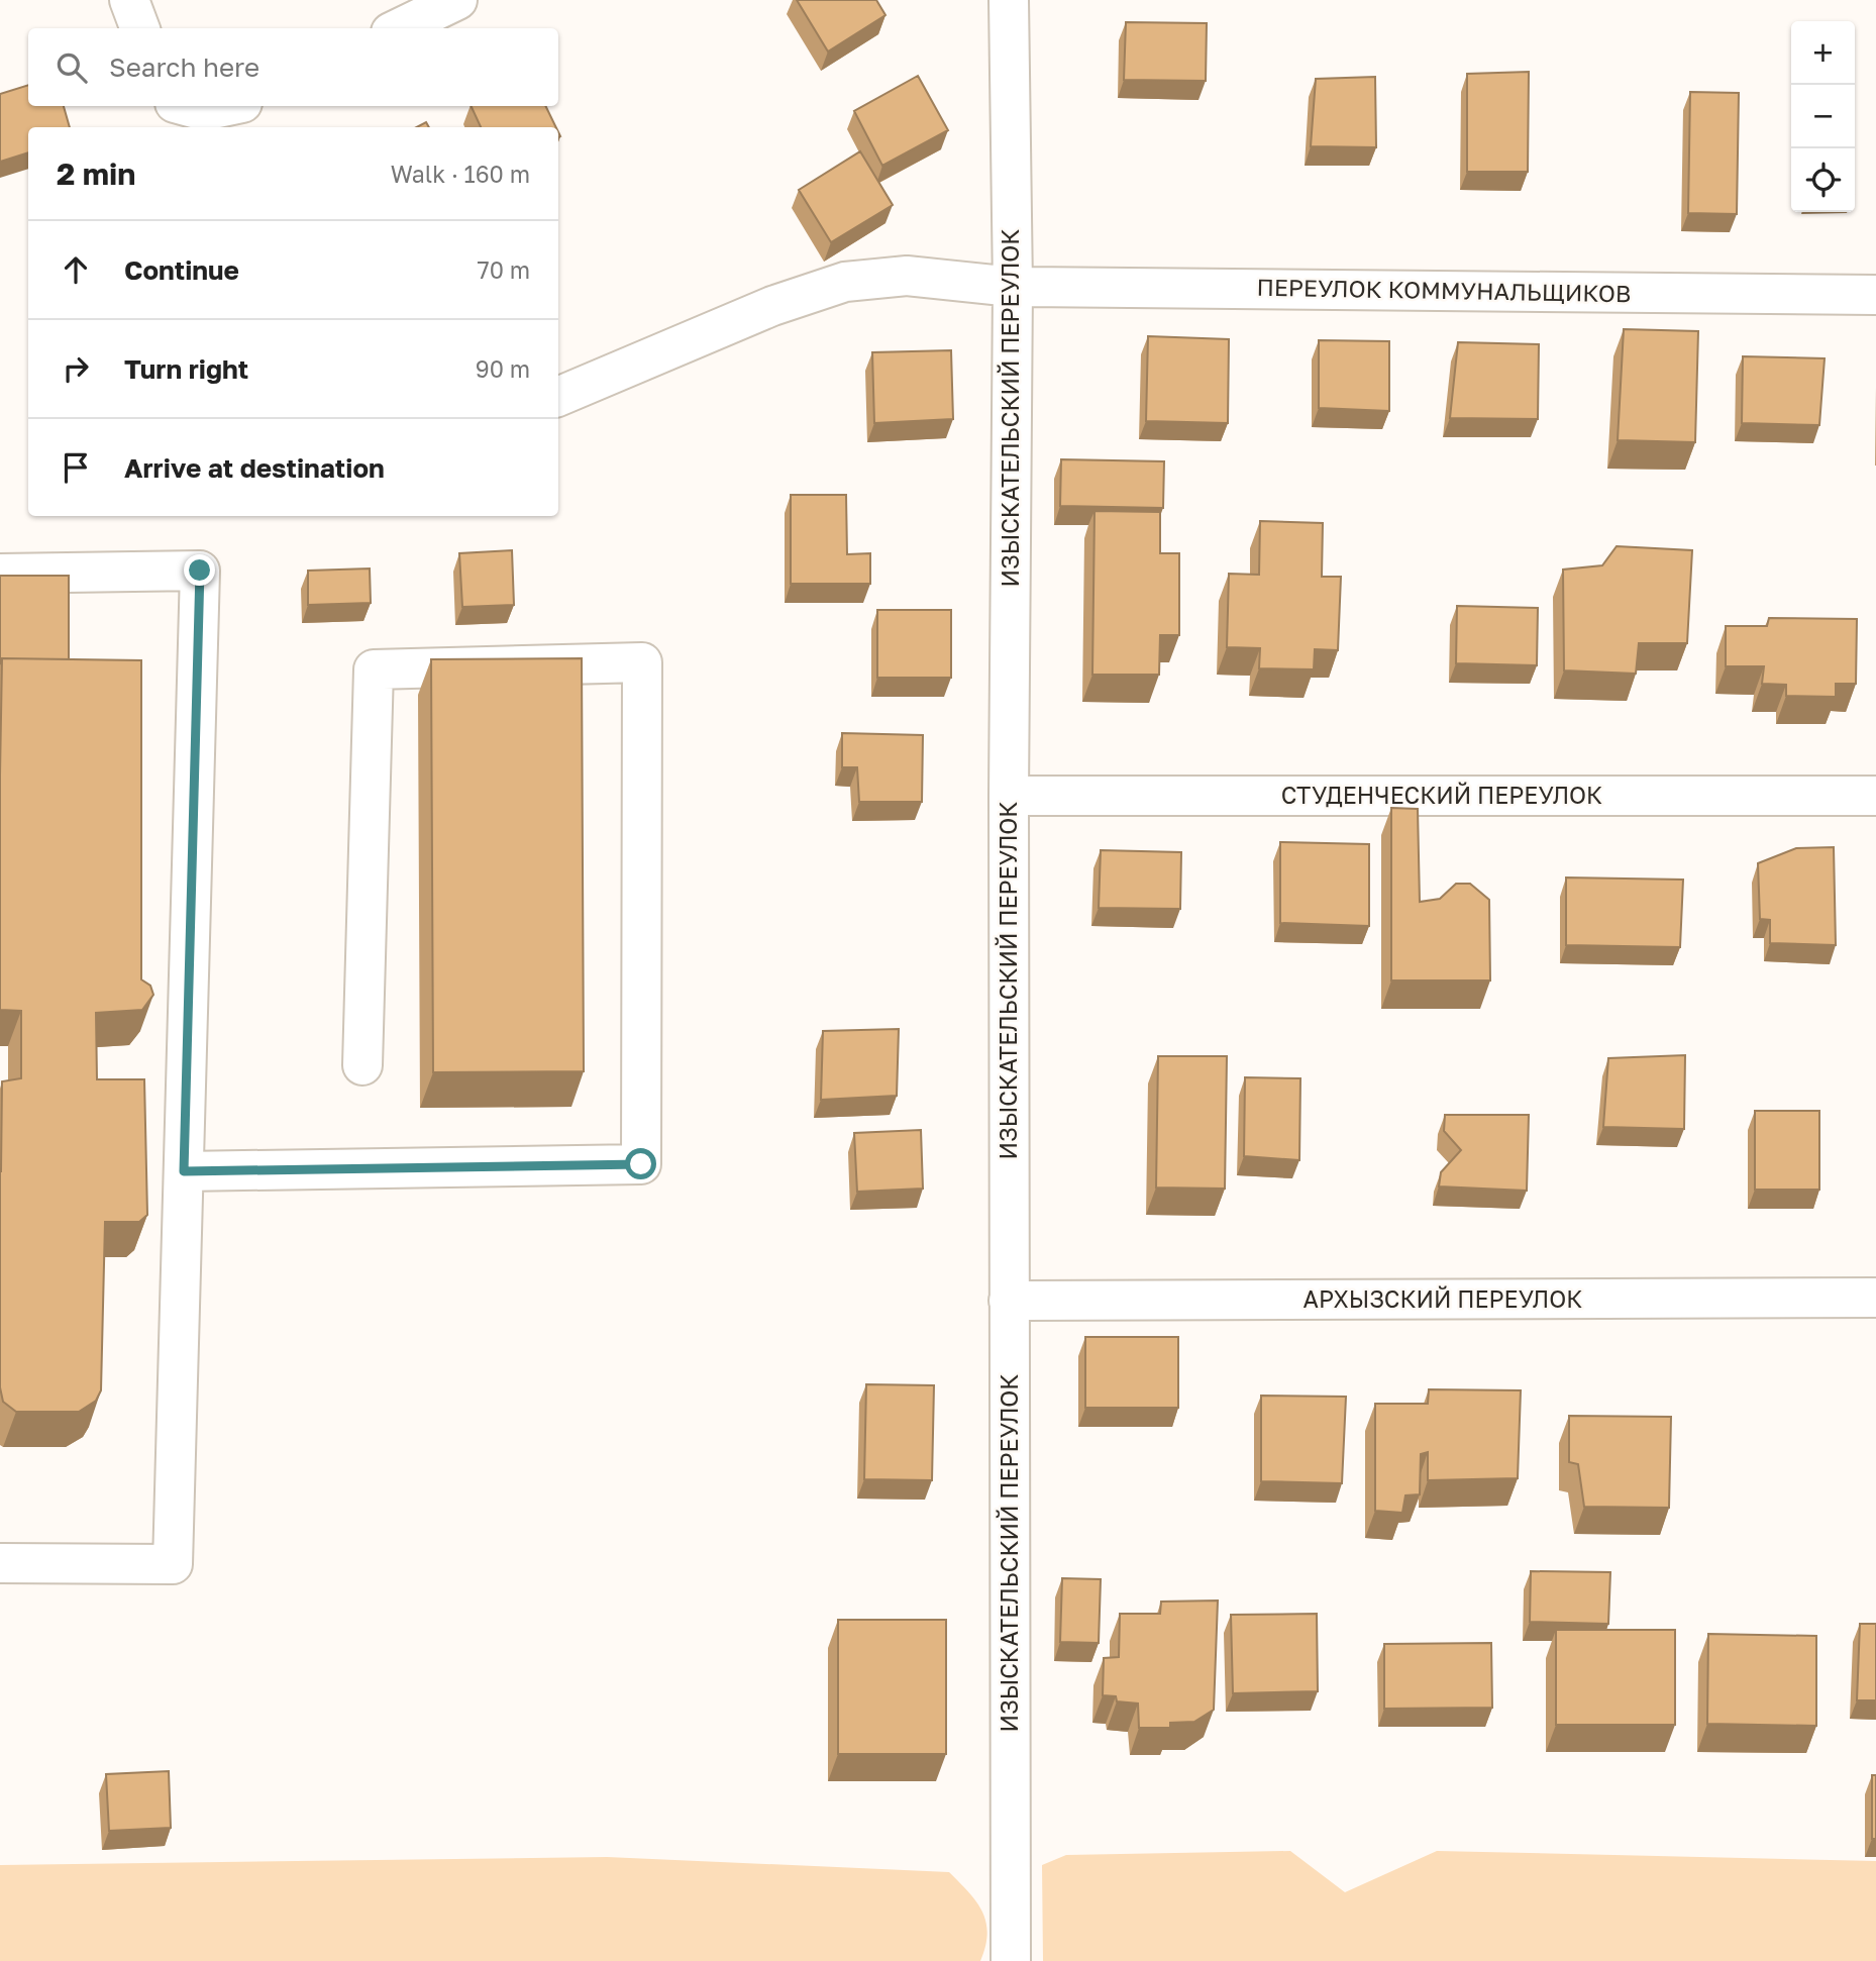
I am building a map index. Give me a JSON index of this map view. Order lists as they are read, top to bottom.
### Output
{
  "streets": {
    "street": [
      "ПЕРЕУЛОК КОММУНАЛЬЩИКОВ",
      "ИЗЫСКАТЕЛЬСКИЙ ПЕРЕУЛОК",
      "СТУДЕНЧЕСКИЙ ПЕРЕУЛОК",
      "АРХЫЗСКИЙ ПЕРЕУЛОК"
    ]
  },
  "crossings": [
    ["ПЕРЕУЛОК КОММУНАЛЬЩИКОВ", "ИЗЫСКАТЕЛЬСКИЙ ПЕРЕУЛОК"],
    ["ИЗЫСКАТЕЛЬСКИЙ ПЕРЕУЛОК", "СТУДЕНЧЕСКИЙ ПЕРЕУЛОК"],
    ["ИЗЫСКАТЕЛЬСКИЙ ПЕРЕУЛОК", "АРХЫЗСКИЙ ПЕРЕУЛОК"]
  ],
  "page": {
    "map_buttons": ["+", "−"],
    "search": "Search here",
    "heading": ["2 min", "Walk · 160 m"],
    "list": [
      ["Continue", "70 m"],
      ["Turn right", "90 m"],
      "Arrive at destination"
    ]
  }
}
